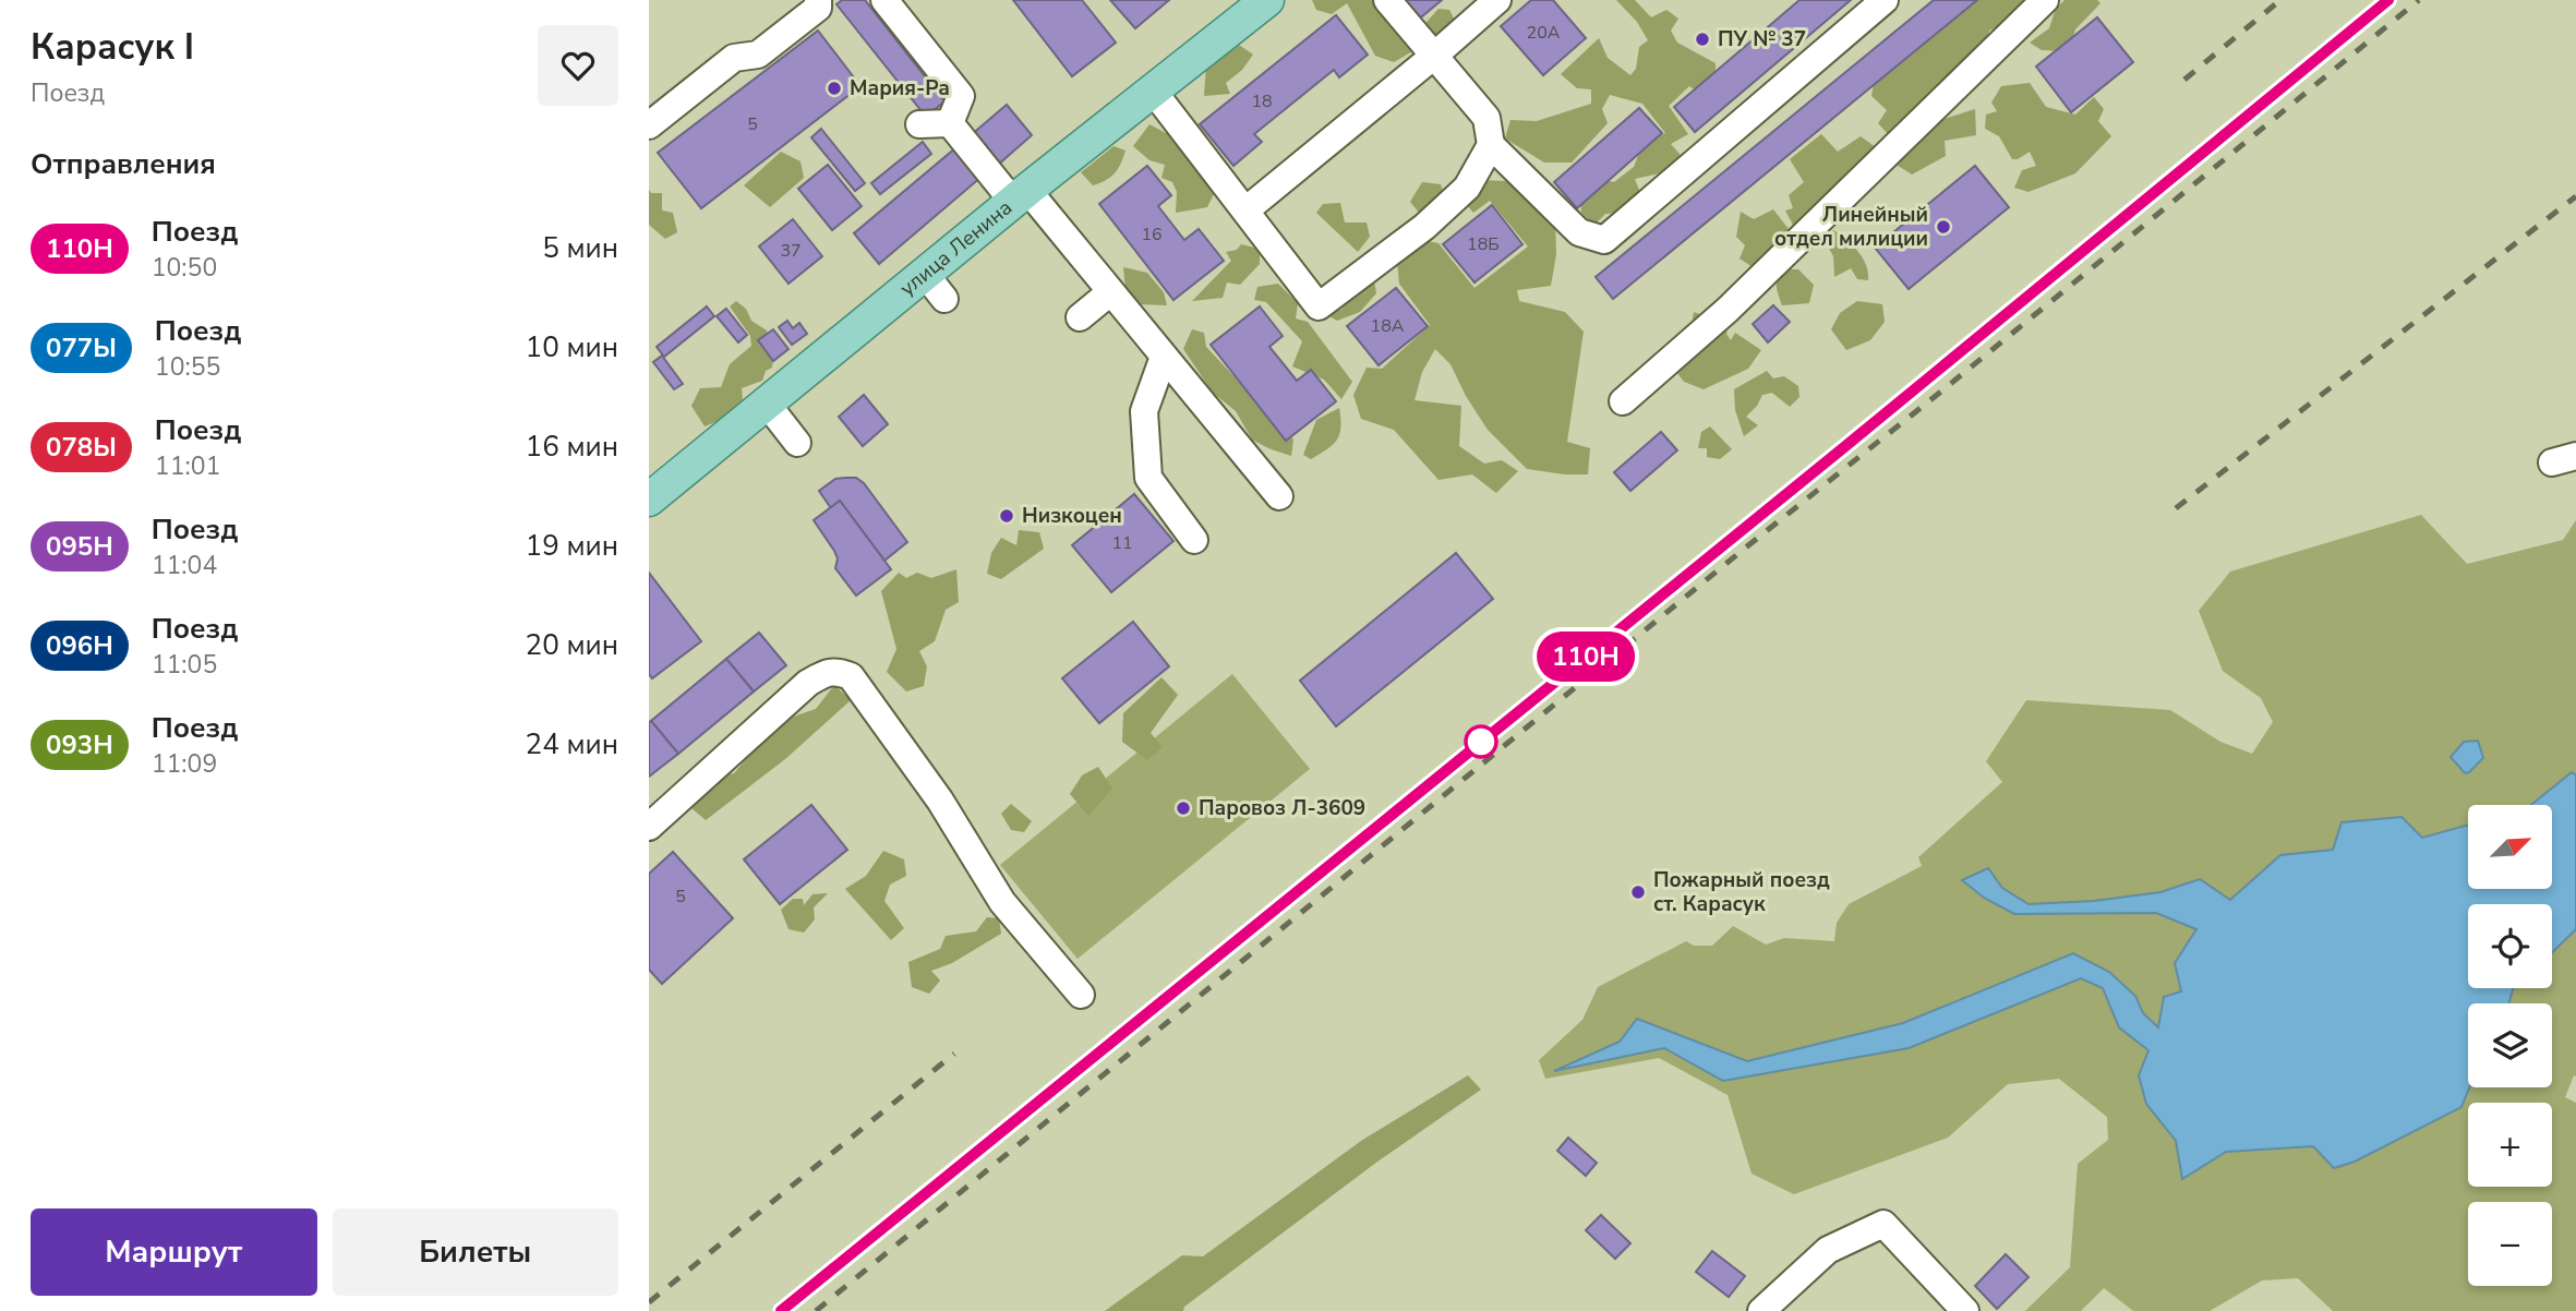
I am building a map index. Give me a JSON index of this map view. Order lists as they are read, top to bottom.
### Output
{
  "streets": {
    "main road": ["улица Ленина"]
  },
  "places": [
    "ПУ № 37",
    "Мария-Ра",
    "Линейный отдел милиции",
    "Низкоцен",
    "Паровоз Л-3609",
    "Пожарный поезд ст. Карасук"
  ],
  "house_numbers": [
    "20А",
    "18",
    "5",
    "16",
    "18Б",
    "37",
    "18А",
    "11",
    "5"
  ],
  "north": "top right",
  "page": {
    "heading": [
      ["Карасук I", "Поезд"],
      "Отправления"
    ],
    "on_map": "110Н",
    "list": [
      {
        "mark": "110Н",
        "name": "Поезд",
        "note": "10:50",
        "value": "5 мин"
      },
      {
        "mark": "077Ы",
        "name": "Поезд",
        "note": "10:55",
        "value": "10 мин"
      },
      {
        "mark": "078Ы",
        "name": "Поезд",
        "note": "11:01",
        "value": "16 мин"
      },
      {
        "mark": "095Н",
        "name": "Поезд",
        "note": "11:04",
        "value": "19 мин"
      },
      {
        "mark": "096Н",
        "name": "Поезд",
        "note": "11:05",
        "value": "20 мин"
      },
      {
        "mark": "093Н",
        "name": "Поезд",
        "note": "11:09",
        "value": "24 мин"
      }
    ],
    "map_buttons": ["+", "−"],
    "buttons": ["Маршрут", "Билеты"]
  }
}
